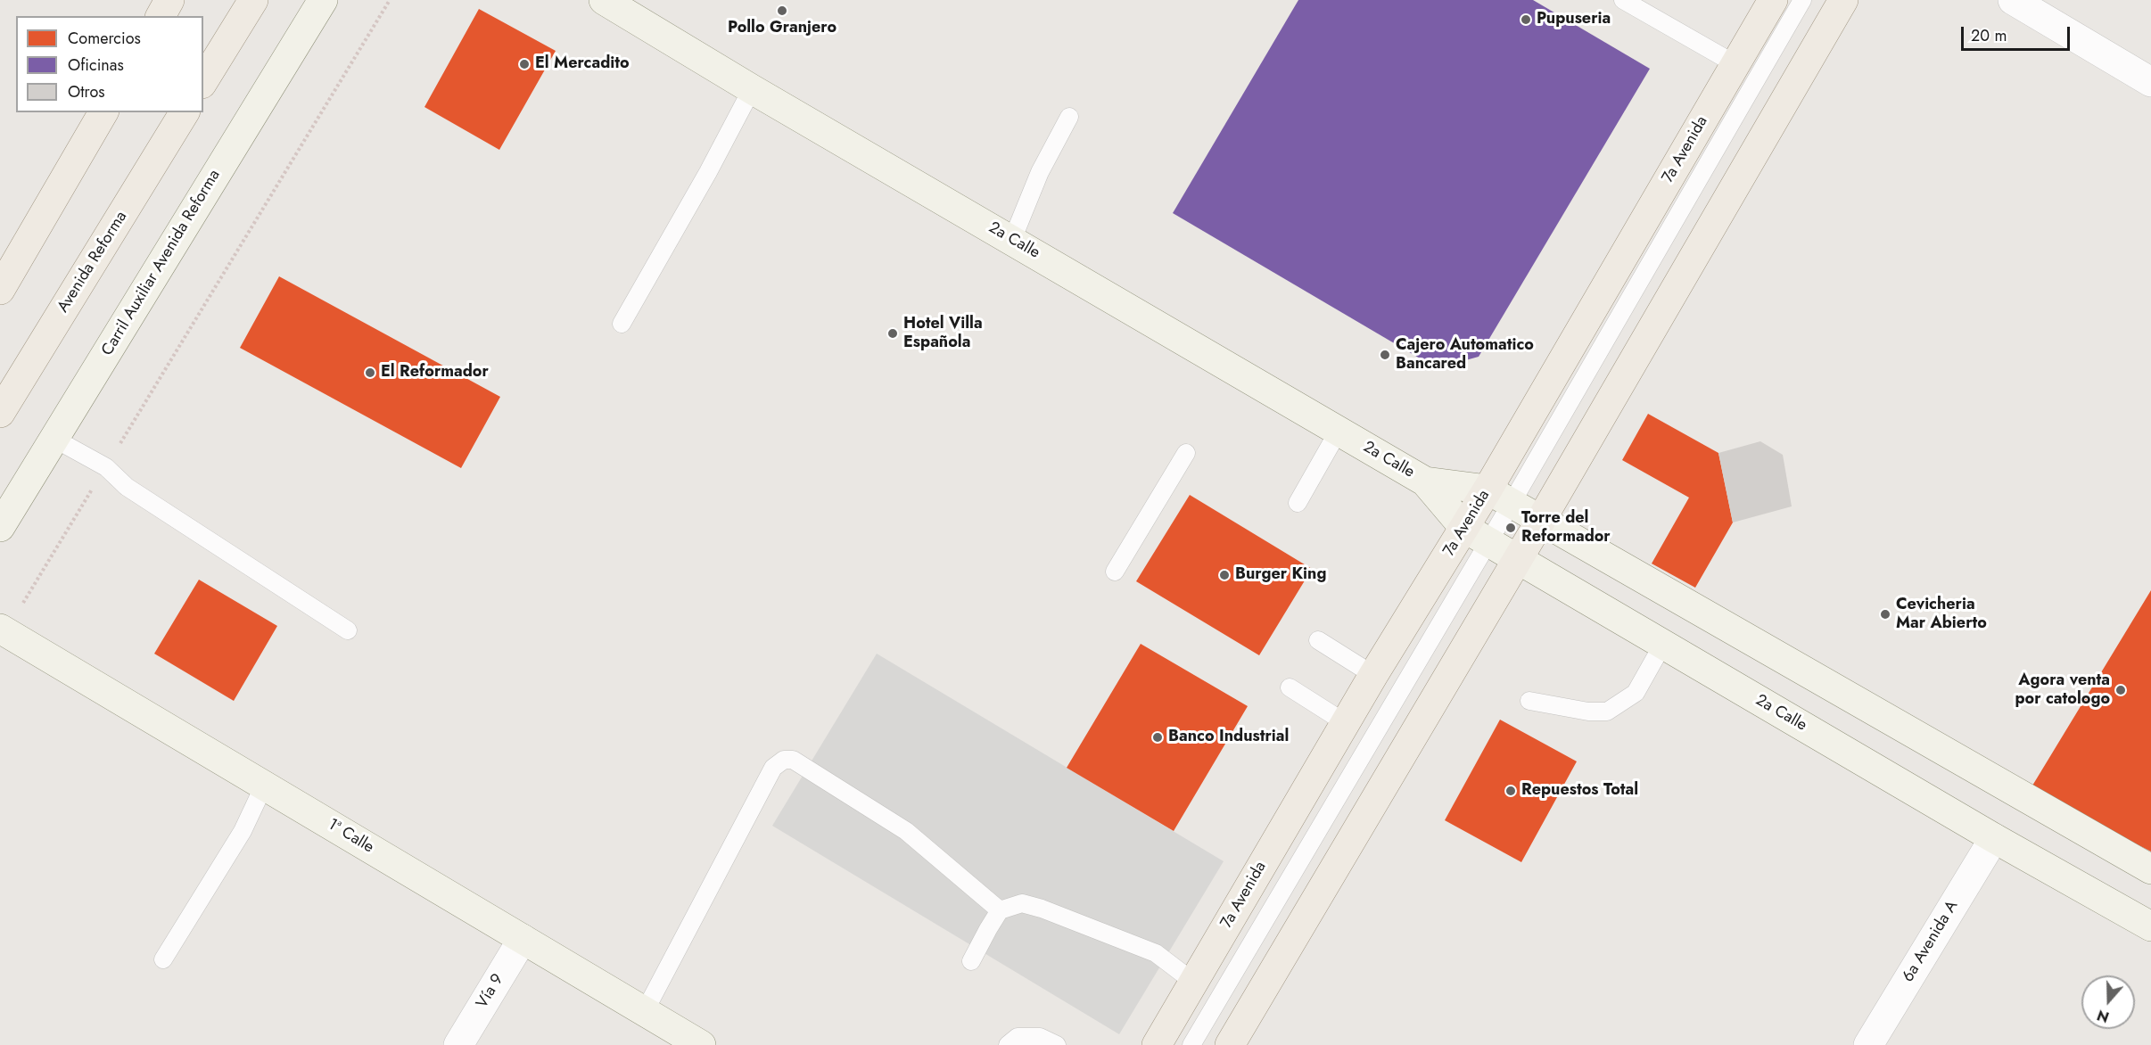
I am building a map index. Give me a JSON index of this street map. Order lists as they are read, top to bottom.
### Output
{
  "streets": {
    "main road": [
      "7a Avenida",
      "2a Calle",
      "Avenida Reforma",
      "Carril Auxiliar Avenida Reforma",
      "1ª Calle"
    ],
    "street": ["6a Avenida A", "Vía 9"]
  },
  "crossings": [
    ["7a Avenida", "2a Calle"],
    ["2a Calle", "6a Avenida A"],
    ["1ª Calle", "Vía 9"]
  ],
  "places": [
    "Pollo Granjero",
    "Pupuseria",
    "El Mercadito",
    "Hotel Villa Española",
    "Cajero Automatico Bancared",
    "El Reformador",
    "Torre del Reformador",
    "Burger King",
    "Cevicheria Mar Abierto",
    "Agora venta por catologo",
    "Banco Industrial",
    "Repuestos Total"
  ],
  "legend": ["Comercios", "Oficinas", "Otros"],
  "scale_bar": "20 m",
  "north": "bottom"
}
